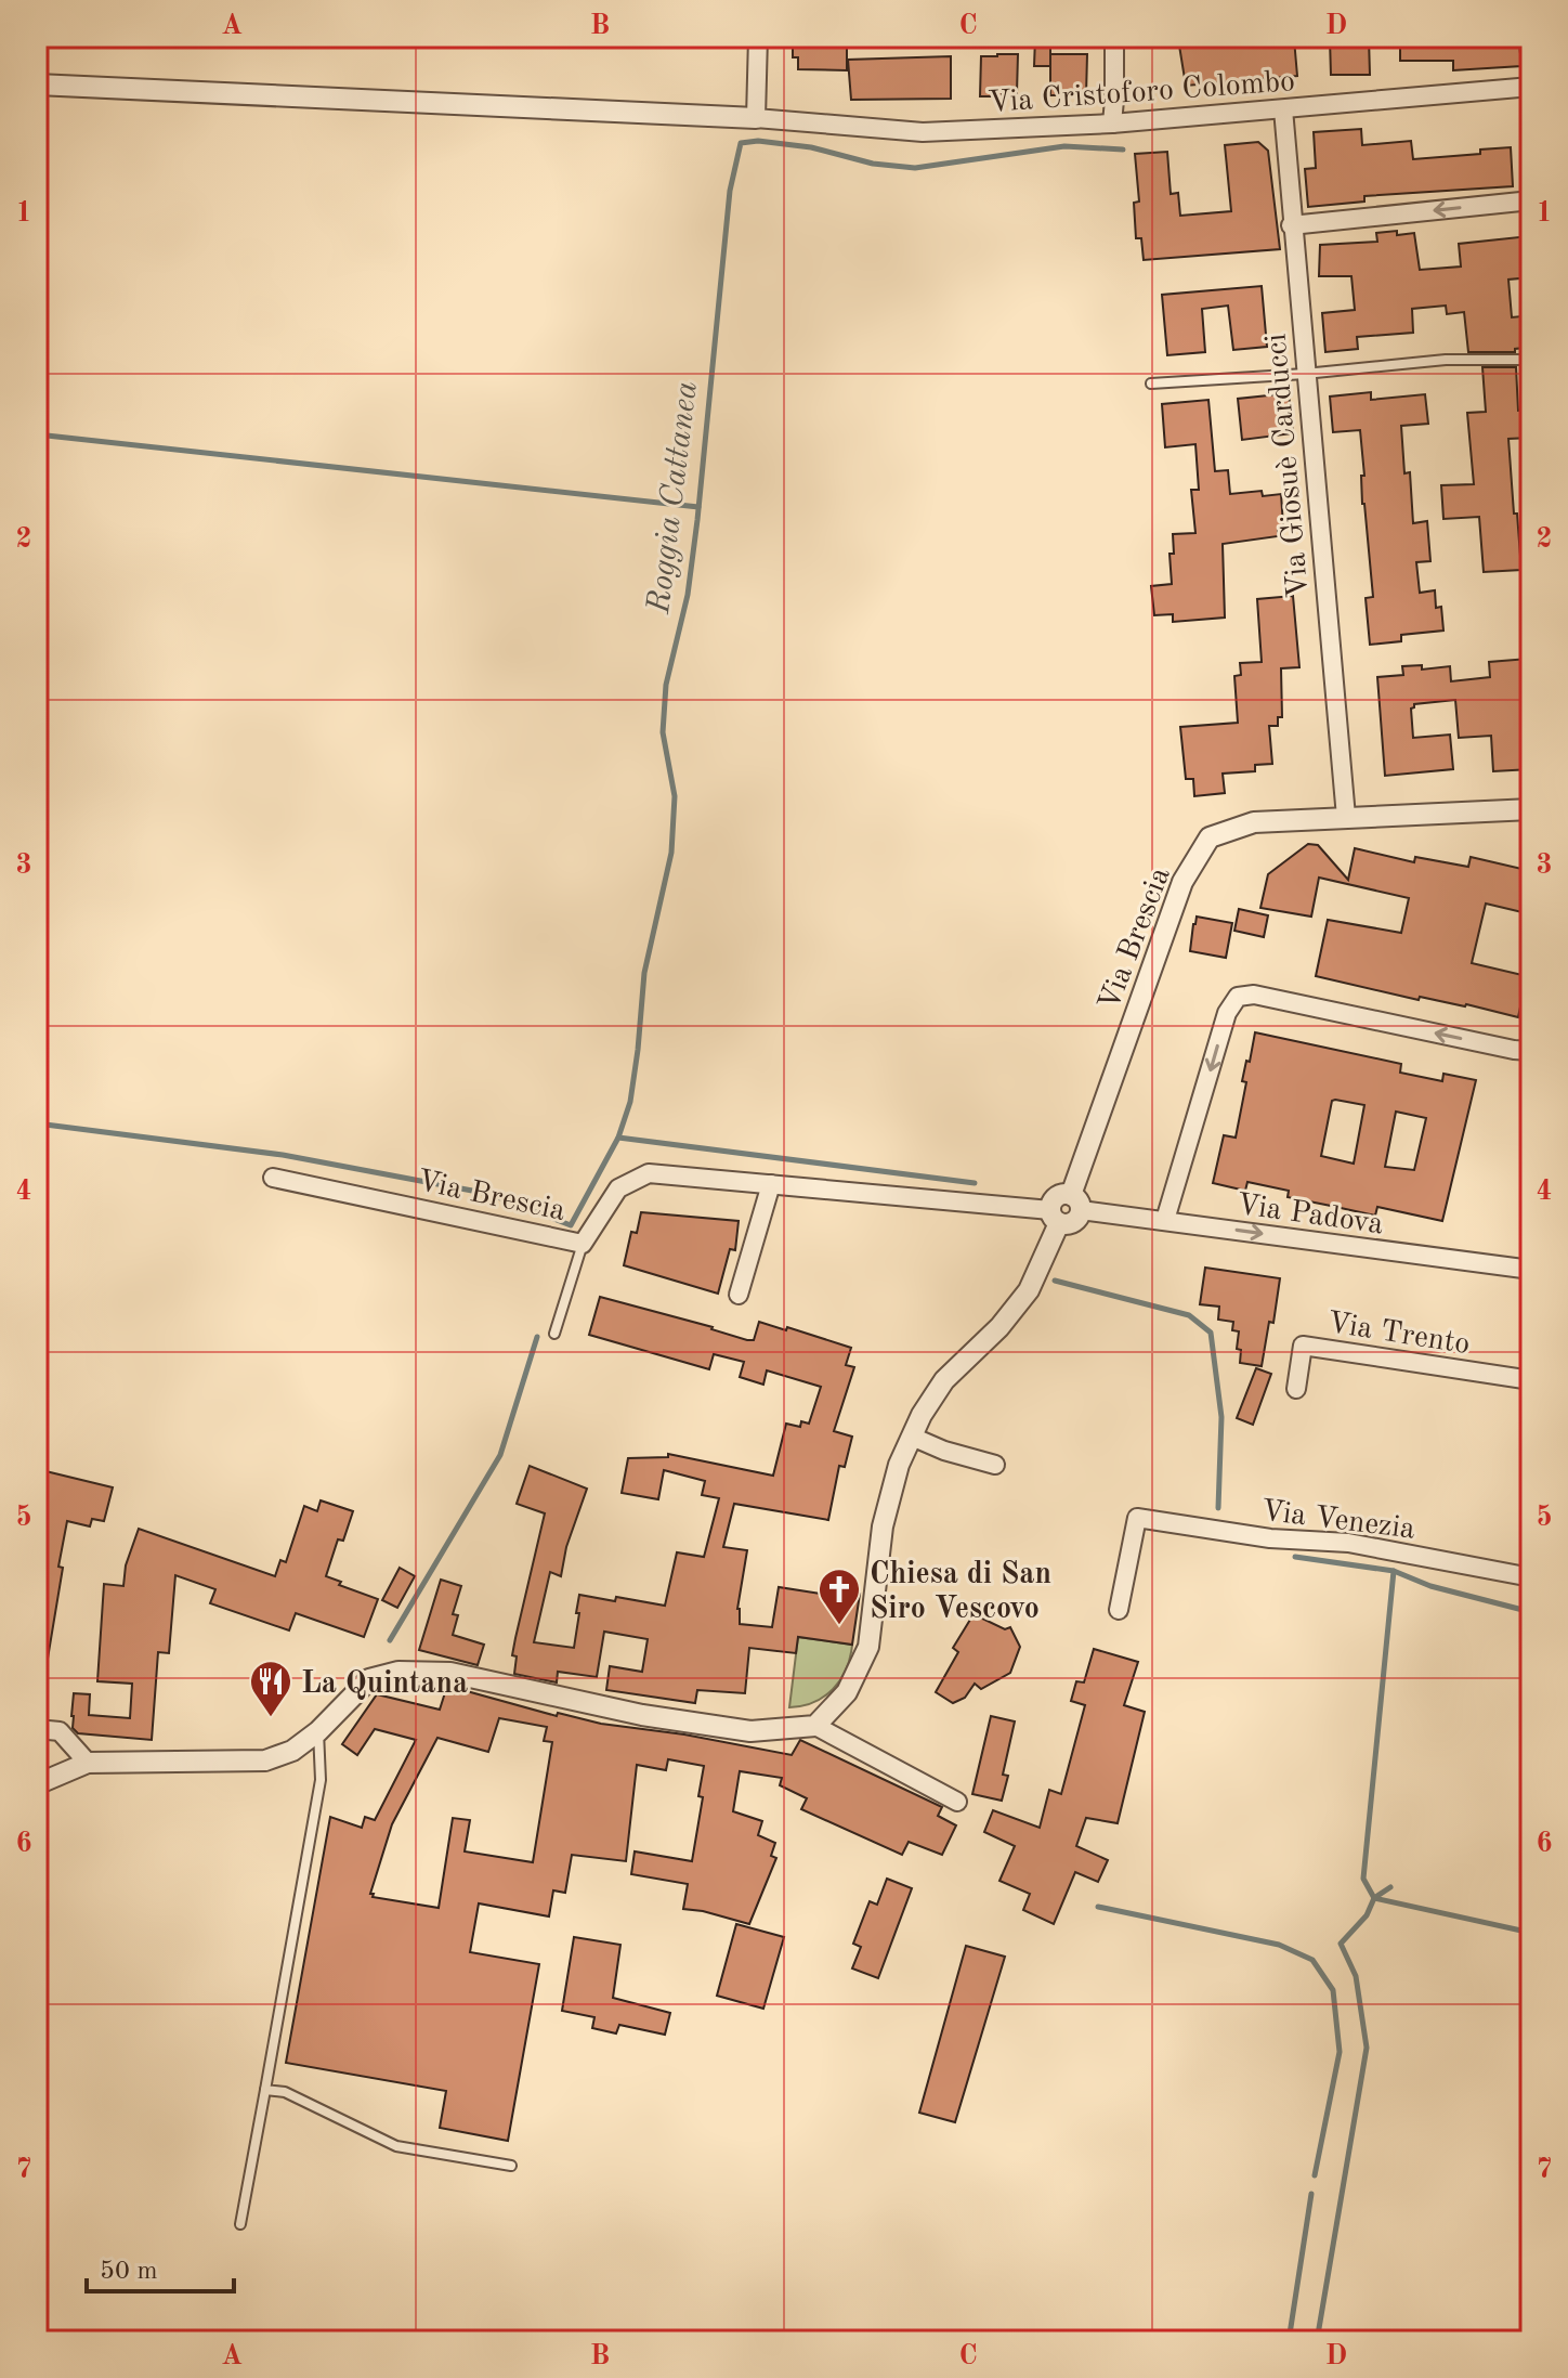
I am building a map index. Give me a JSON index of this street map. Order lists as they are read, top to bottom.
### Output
{
  "streets": {
    "street": [
      "Via Cristoforo Colombo",
      "Via Giosuè Carducci",
      "Via Brescia",
      "Via Padova",
      "Via Trento",
      "Via Venezia"
    ]
  },
  "crossings": [
    ["Via Cristoforo Colombo", "Via Giosuè Carducci"],
    ["Via Giosuè Carducci", "Via Brescia"],
    ["Via Brescia", "Via Padova"]
  ],
  "one_way": ["Via Padova"],
  "water": ["Roggia Cattanea"],
  "places": {
    "church": ["Chiesa di San Siro Vescovo"],
    "restaurant": ["La Quintana"]
  },
  "scale_bar": "50 m",
  "grid": {
    "columns": [
      "A",
      "B",
      "C",
      "D"
    ],
    "rows": [
      "1",
      "2",
      "3",
      "4",
      "5",
      "6",
      "7"
    ]
  }
}
